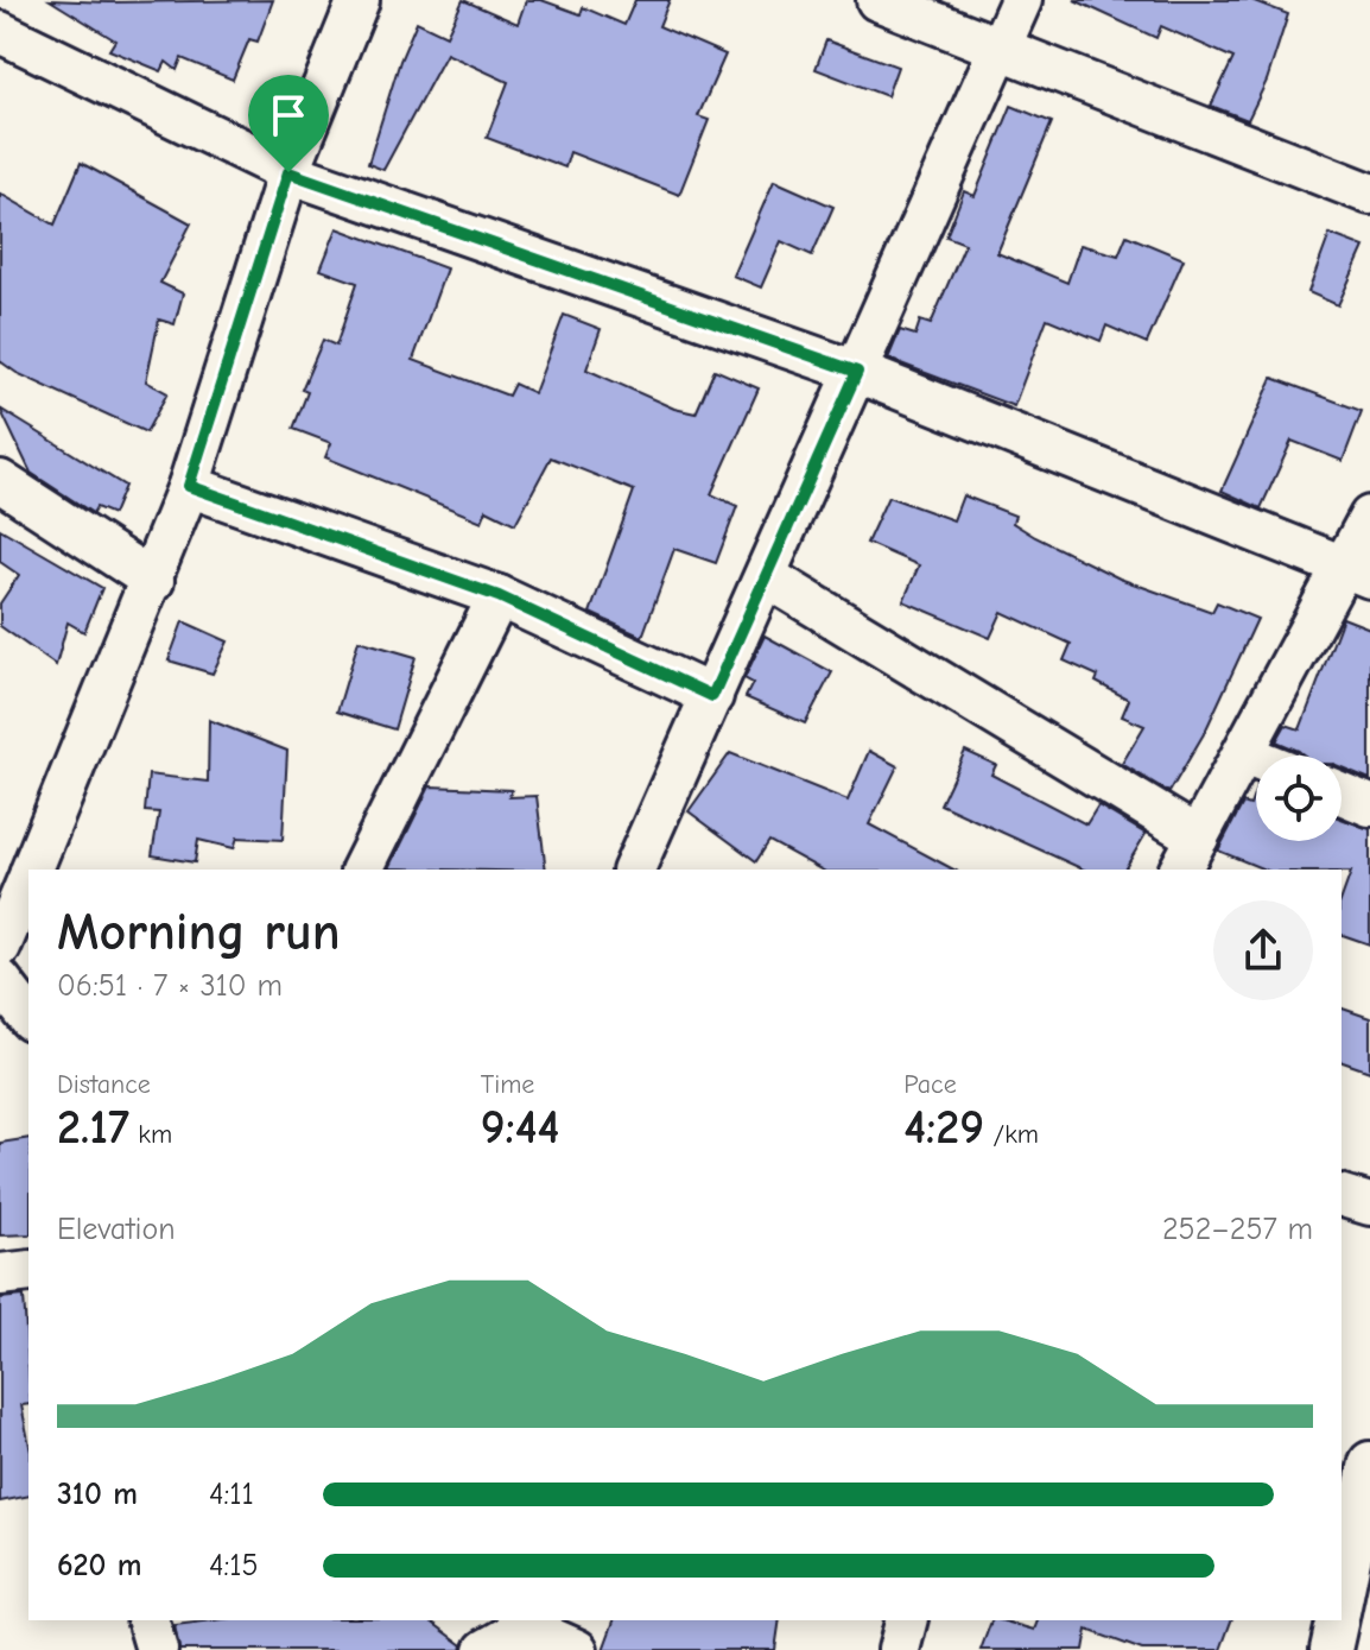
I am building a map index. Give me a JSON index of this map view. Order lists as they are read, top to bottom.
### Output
{
  "page": {
    "heading": ["Morning run", "06:51 · 7 × 310 m"],
    "stats": [
      ["Distance", "2.17 km"],
      ["Time", "9:44"],
      ["Pace", "4:29 /km"]
    ],
    "chart": ["Elevation", "252–257 m"],
    "list": [
      {
        "name": "310 m",
        "note": "4:11"
      },
      {
        "name": "620 m",
        "note": "4:15"
      }
    ]
  }
}
